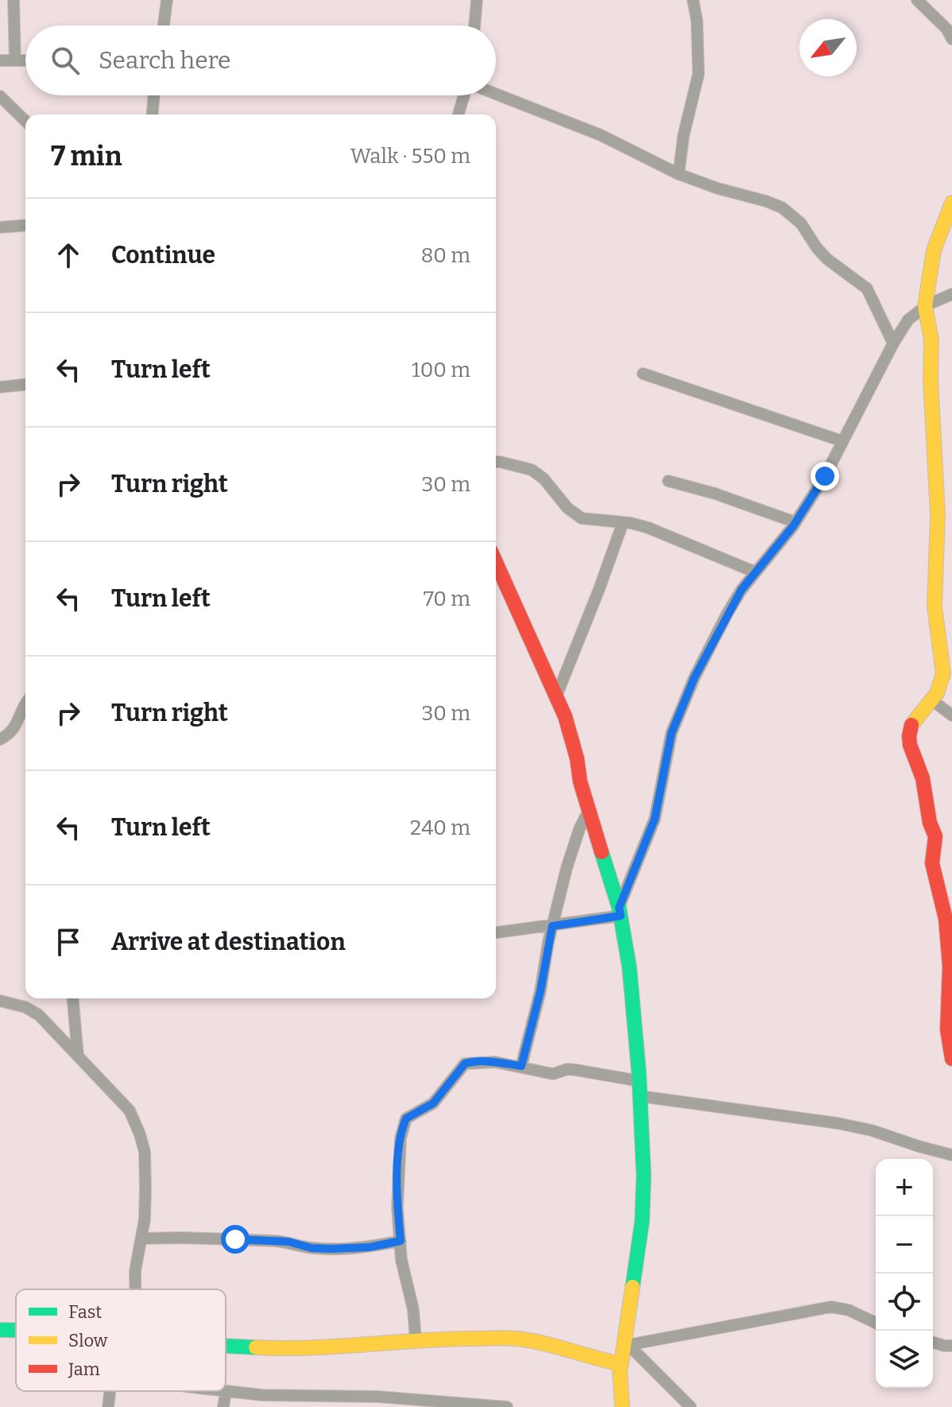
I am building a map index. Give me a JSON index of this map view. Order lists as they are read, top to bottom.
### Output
{
  "legend": ["Fast", "Slow", "Jam"],
  "north": "bottom left",
  "page": {
    "search": "Search here",
    "heading": ["7 min", "Walk · 550 m"],
    "list": [
      ["Continue", "80 m"],
      ["Turn left", "100 m"],
      ["Turn right", "30 m"],
      ["Turn left", "70 m"],
      ["Turn right", "30 m"],
      ["Turn left", "240 m"],
      "Arrive at destination"
    ],
    "map_buttons": ["+", "−"]
  }
}
